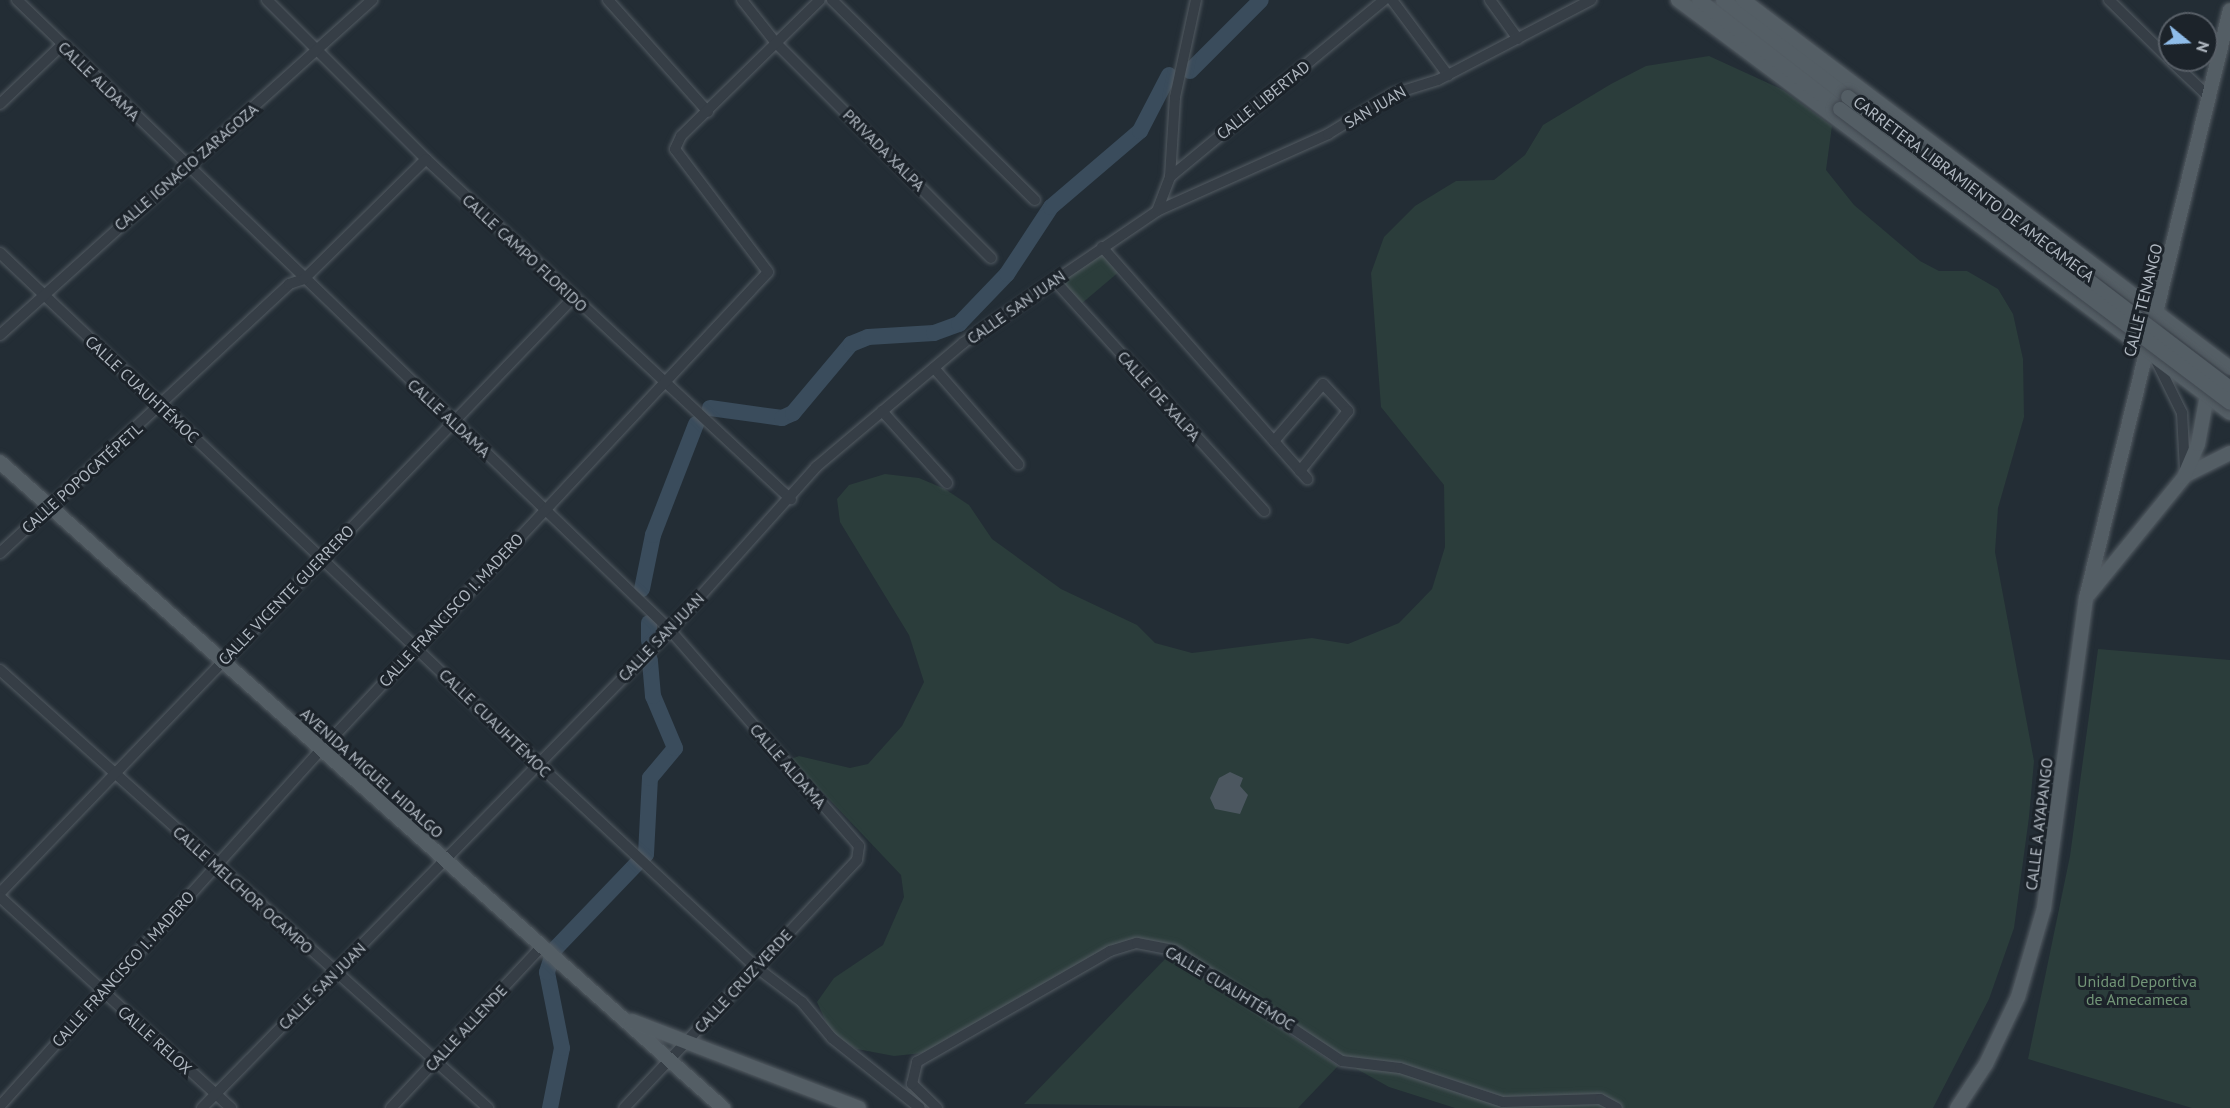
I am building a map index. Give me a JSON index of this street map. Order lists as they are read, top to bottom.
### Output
{
  "streets": {
    "main road": [
      "CARRETERA LIBRAMIENTO DE AMECAMECA",
      "CALLE TENANGO",
      "AVENIDA MIGUEL HIDALGO",
      "CALLE A AYAPANGO"
    ],
    "street": [
      "CALLE ALDAMA",
      "CALLE LIBERTAD",
      "SAN JUAN",
      "PRIVADA XALPA",
      "CALLE IGNACIO ZARAGOZA",
      "CALLE CAMPO FLORIDO",
      "CALLE SAN JUAN",
      "CALLE CUAUHTÉMOC",
      "CALLE DE XALPA",
      "CALLE POPOCATÉPETL",
      "CALLE VICENTE GUERRERO",
      "CALLE FRANCISCO I. MADERO",
      "CALLE MELCHOR OCAMPO",
      "CALLE CRUZ VERDE",
      "CALLE ALLENDE",
      "CALLE RELOX"
    ]
  },
  "crossings": [
    ["CALLE ALDAMA", "CALLE IGNACIO ZARAGOZA"],
    ["CALLE ALDAMA", "CALLE SAN JUAN"],
    ["CALLE ALDAMA", "CALLE POPOCATÉPETL"],
    ["CALLE ALDAMA", "CALLE VICENTE GUERRERO"],
    ["CALLE ALDAMA", "CALLE FRANCISCO I. MADERO"],
    ["CALLE ALDAMA", "CALLE CRUZ VERDE"],
    ["CALLE LIBERTAD", "SAN JUAN"],
    ["CALLE LIBERTAD", "CALLE SAN JUAN"],
    ["SAN JUAN", "CALLE SAN JUAN"],
    ["CALLE IGNACIO ZARAGOZA", "CALLE CAMPO FLORIDO"],
    ["CALLE IGNACIO ZARAGOZA", "CALLE CUAUHTÉMOC"],
    ["CALLE CAMPO FLORIDO", "CALLE SAN JUAN"],
    ["CALLE CAMPO FLORIDO", "CALLE POPOCATÉPETL"],
    ["CALLE CAMPO FLORIDO", "CALLE VICENTE GUERRERO"],
    ["CALLE CAMPO FLORIDO", "CALLE FRANCISCO I. MADERO"],
    ["CALLE TENANGO", "CALLE A AYAPANGO"],
    ["CALLE SAN JUAN", "CALLE CUAUHTÉMOC"],
    ["CALLE SAN JUAN", "CALLE DE XALPA"],
    ["CALLE SAN JUAN", "AVENIDA MIGUEL HIDALGO"],
    ["CALLE SAN JUAN", "CALLE MELCHOR OCAMPO"],
    ["CALLE SAN JUAN", "CALLE RELOX"],
    ["CALLE CUAUHTÉMOC", "CALLE POPOCATÉPETL"],
    ["CALLE CUAUHTÉMOC", "CALLE VICENTE GUERRERO"],
    ["CALLE CUAUHTÉMOC", "CALLE FRANCISCO I. MADERO"],
    ["CALLE CUAUHTÉMOC", "CALLE CRUZ VERDE"],
    ["CALLE POPOCATÉPETL", "AVENIDA MIGUEL HIDALGO"],
    ["CALLE VICENTE GUERRERO", "AVENIDA MIGUEL HIDALGO"],
    ["CALLE VICENTE GUERRERO", "CALLE MELCHOR OCAMPO"],
    ["CALLE VICENTE GUERRERO", "CALLE RELOX"],
    ["CALLE FRANCISCO I. MADERO", "AVENIDA MIGUEL HIDALGO"],
    ["CALLE FRANCISCO I. MADERO", "CALLE MELCHOR OCAMPO"],
    ["CALLE FRANCISCO I. MADERO", "CALLE RELOX"],
    ["AVENIDA MIGUEL HIDALGO", "CALLE CRUZ VERDE"],
    ["AVENIDA MIGUEL HIDALGO", "CALLE ALLENDE"],
    ["CALLE MELCHOR OCAMPO", "CALLE ALLENDE"]
  ],
  "parks": ["Unidad Deportiva de Amecameca"],
  "north": "right"
}
